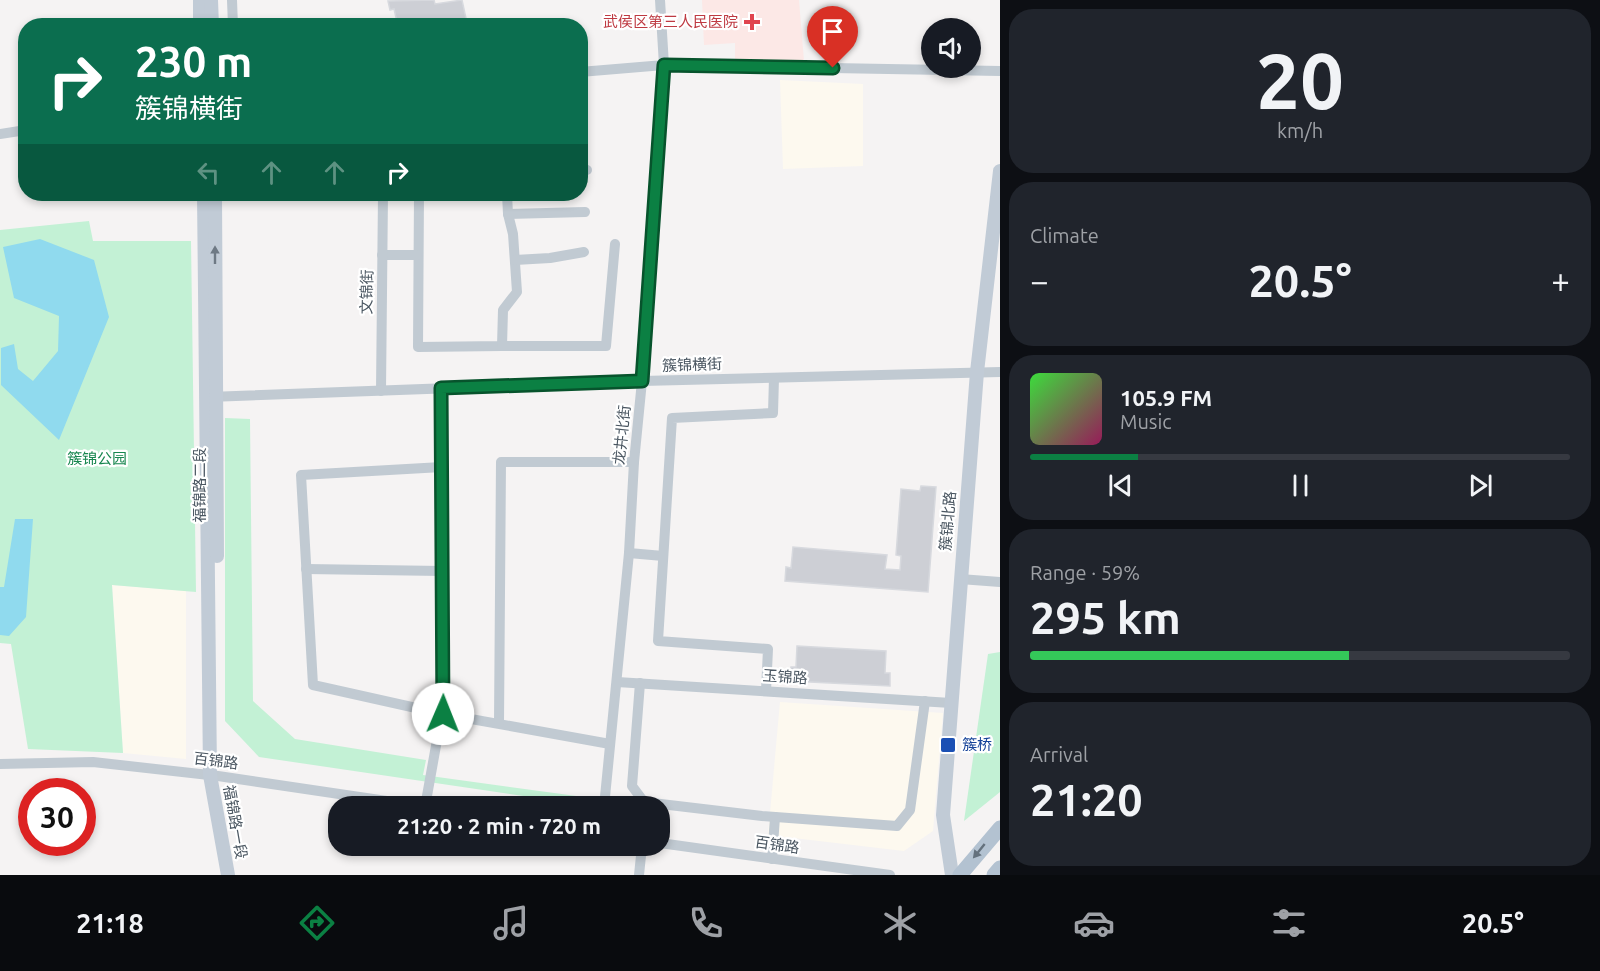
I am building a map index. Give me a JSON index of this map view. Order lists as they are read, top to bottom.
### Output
{
  "streets": {
    "street": [
      "文锦街",
      "簇锦横街",
      "龙井北街",
      "福锦路二段",
      "簇锦北路",
      "玉锦路",
      "百锦路",
      "福锦路一段"
    ]
  },
  "crossings": [
    ["文锦街", "簇锦横街"],
    ["簇锦横街", "龙井北街"],
    ["簇锦横街", "福锦路二段"],
    ["簇锦横街", "簇锦北路"],
    ["龙井北街", "玉锦路"],
    ["福锦路二段", "百锦路"],
    ["福锦路二段", "福锦路一段"],
    ["簇锦北路", "玉锦路"],
    ["百锦路", "福锦路一段"]
  ],
  "parks": ["簇锦公园"],
  "places": {
    "health": ["武侯区第三人民医院"],
    "transit": ["簇桥"]
  },
  "page": {
    "tile": [
      ["20", "km/h"],
      "Climate",
      ["Range · 59%", "295 km"],
      ["Arrival", "21:20"]
    ],
    "turn": ["230 m", "簇锦横街"],
    "heat": ["−", "20.5°", "+"],
    "song": ["105.9 FM", "Music"],
    "limit": "30",
    "trip": "21:20 · 2 min · 720 m",
    "tabs": ["21:18", "20.5°"]
  }
}
